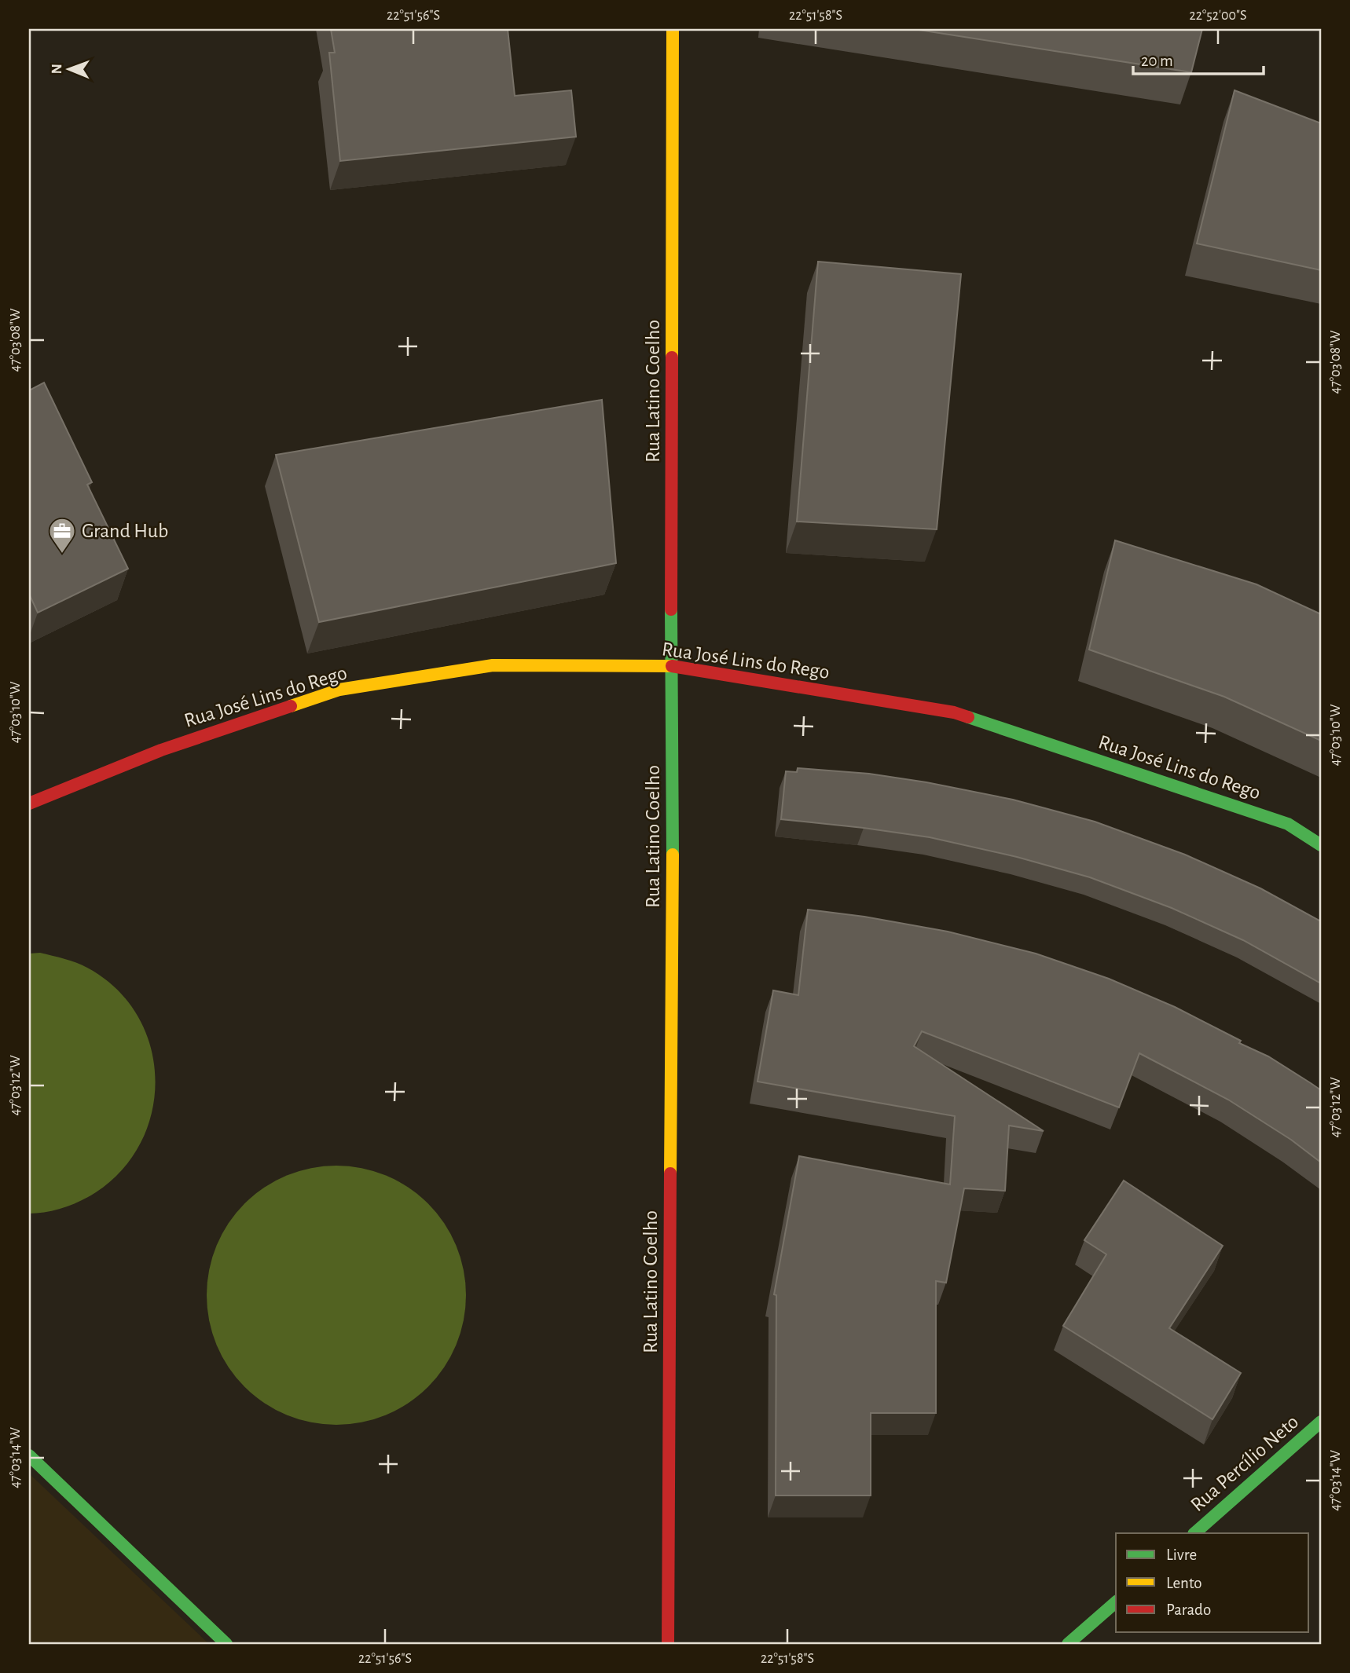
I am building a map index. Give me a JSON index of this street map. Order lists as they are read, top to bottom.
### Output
{
  "streets": {
    "street": ["Rua Latino Coelho", "Rua José Lins do Rego", "Rua Percílio Neto"]
  },
  "crossings": [
    ["Rua Latino Coelho", "Rua José Lins do Rego"]
  ],
  "places": {
    "office": ["Grand Hub"]
  },
  "legend": ["Livre", "Lento", "Parado"],
  "scale_bar": "20 m",
  "north": "left",
  "coordinates": [
    "22°51'56\"S",
    "22°51'58\"S",
    "22°52'00\"S",
    "47°03'08\"W",
    "47°03'10\"W",
    "47°03'12\"W",
    "47°03'14\"W"
  ]
}
